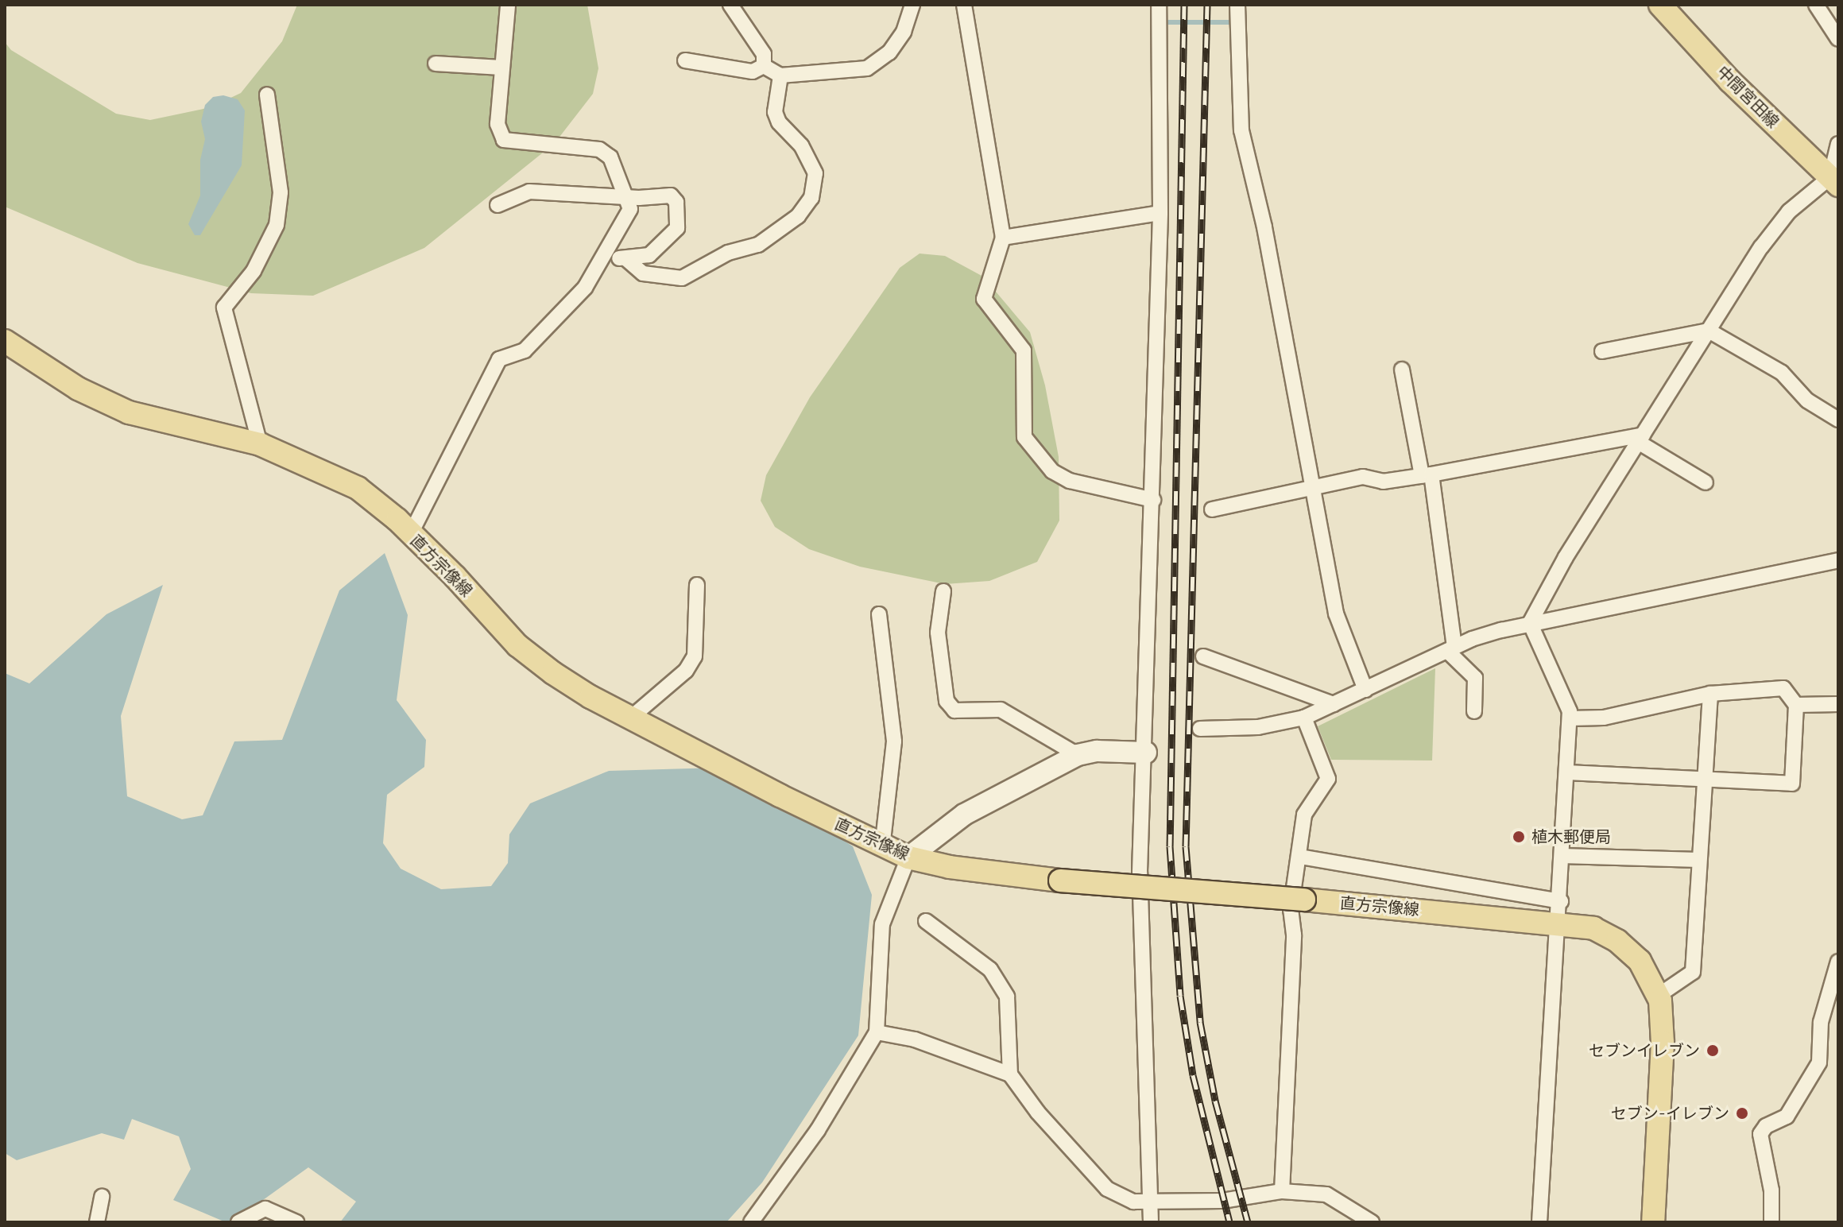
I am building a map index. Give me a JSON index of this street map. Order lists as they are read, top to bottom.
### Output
{
  "streets": {
    "main road": ["中間宮田線", "直方宗像線"]
  },
  "places": ["植木郵便局", "セブンイレブン", "セブン-イレブン"]
}
